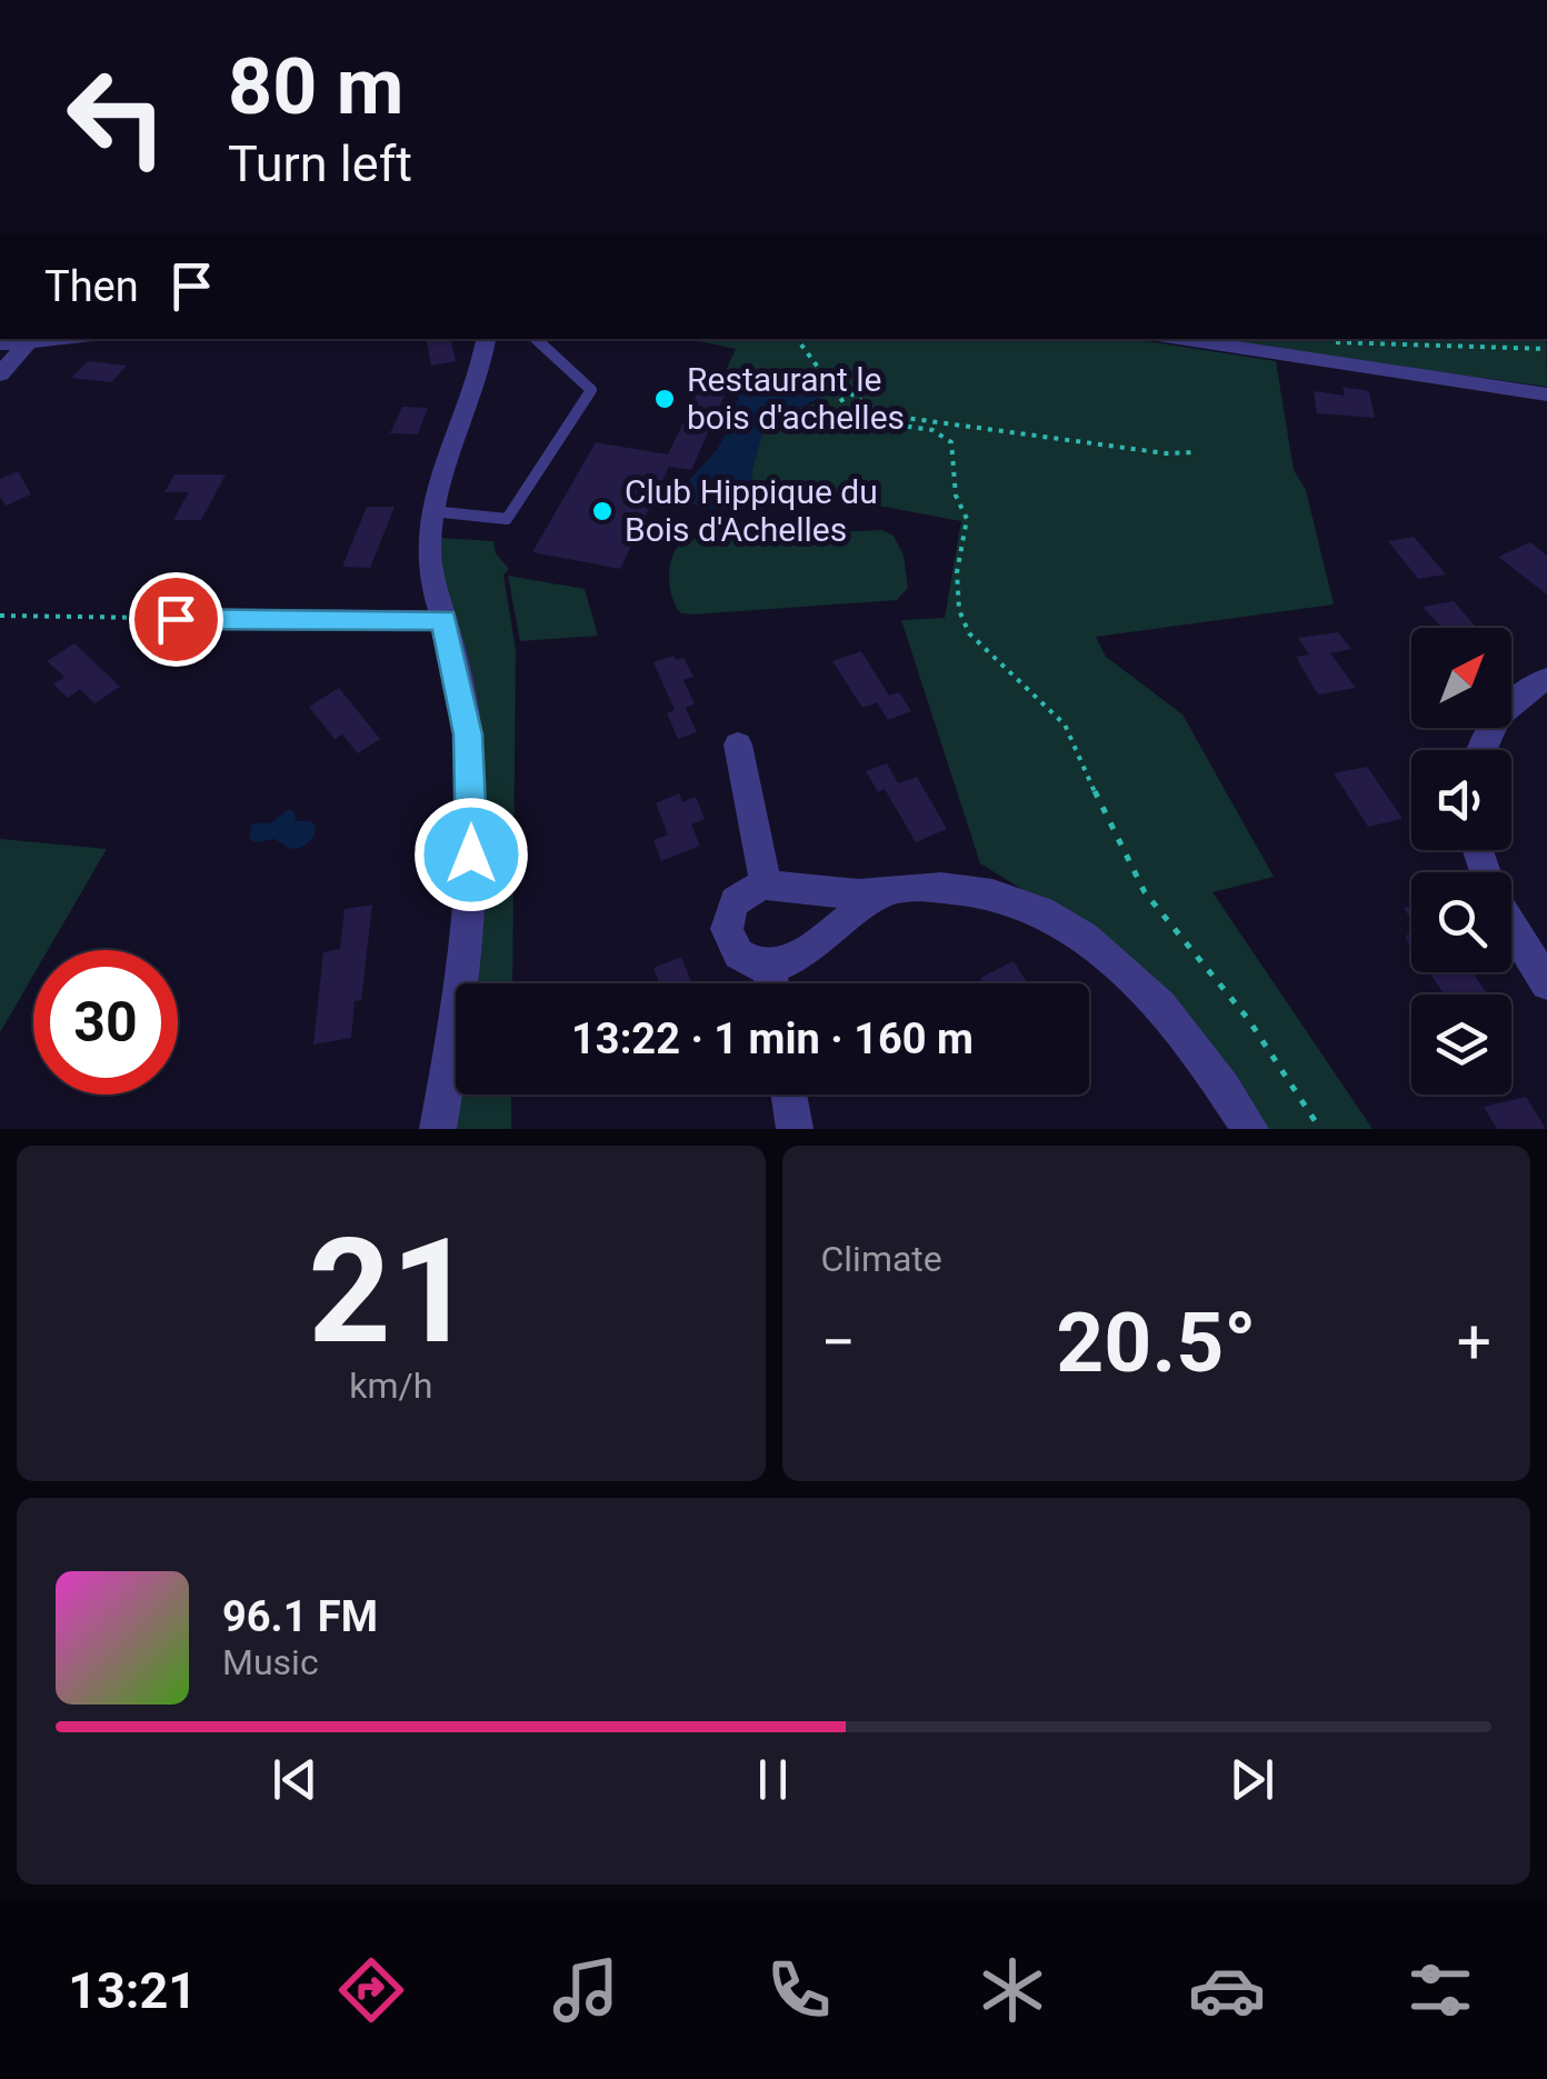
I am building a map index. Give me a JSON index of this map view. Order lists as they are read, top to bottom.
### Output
{
  "places": ["Restaurant le bois d'achelles", "Club Hippique du Bois d'Achelles"],
  "north": "top right",
  "page": {
    "turn": ["80 m", "Turn left"],
    "then": "Then",
    "limit": "30",
    "trip": "13:22 · 1 min · 160 m",
    "tile": [
      ["21", "km/h"],
      "Climate"
    ],
    "heat": ["−", "20.5°", "+"],
    "song": ["96.1 FM", "Music"],
    "tabs": "13:21"
  }
}
